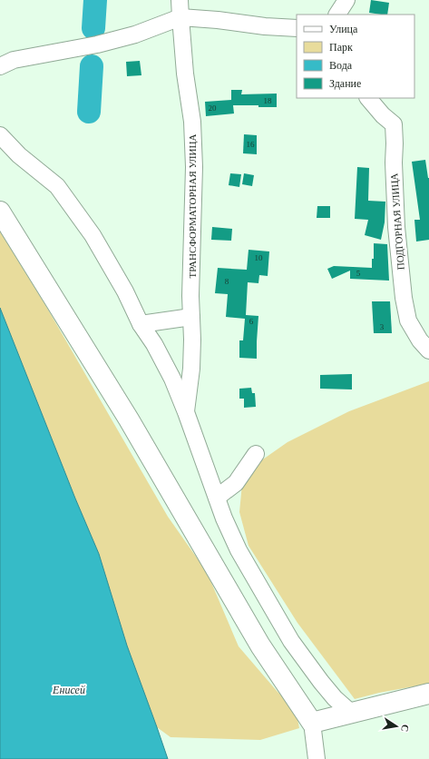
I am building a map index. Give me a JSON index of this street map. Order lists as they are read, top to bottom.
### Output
{
  "streets": {
    "street": ["ТРАНСФОРМАТОРНАЯ УЛИЦА", "ПОДГОРНАЯ УЛИЦА"]
  },
  "water": ["Енисей"],
  "house_numbers": [
    "18",
    "20",
    "16",
    "10",
    "5",
    "8",
    "6",
    "3"
  ],
  "legend": [
    "Улица",
    "Парк",
    "Вода",
    "Здание"
  ],
  "north": "right"
}
